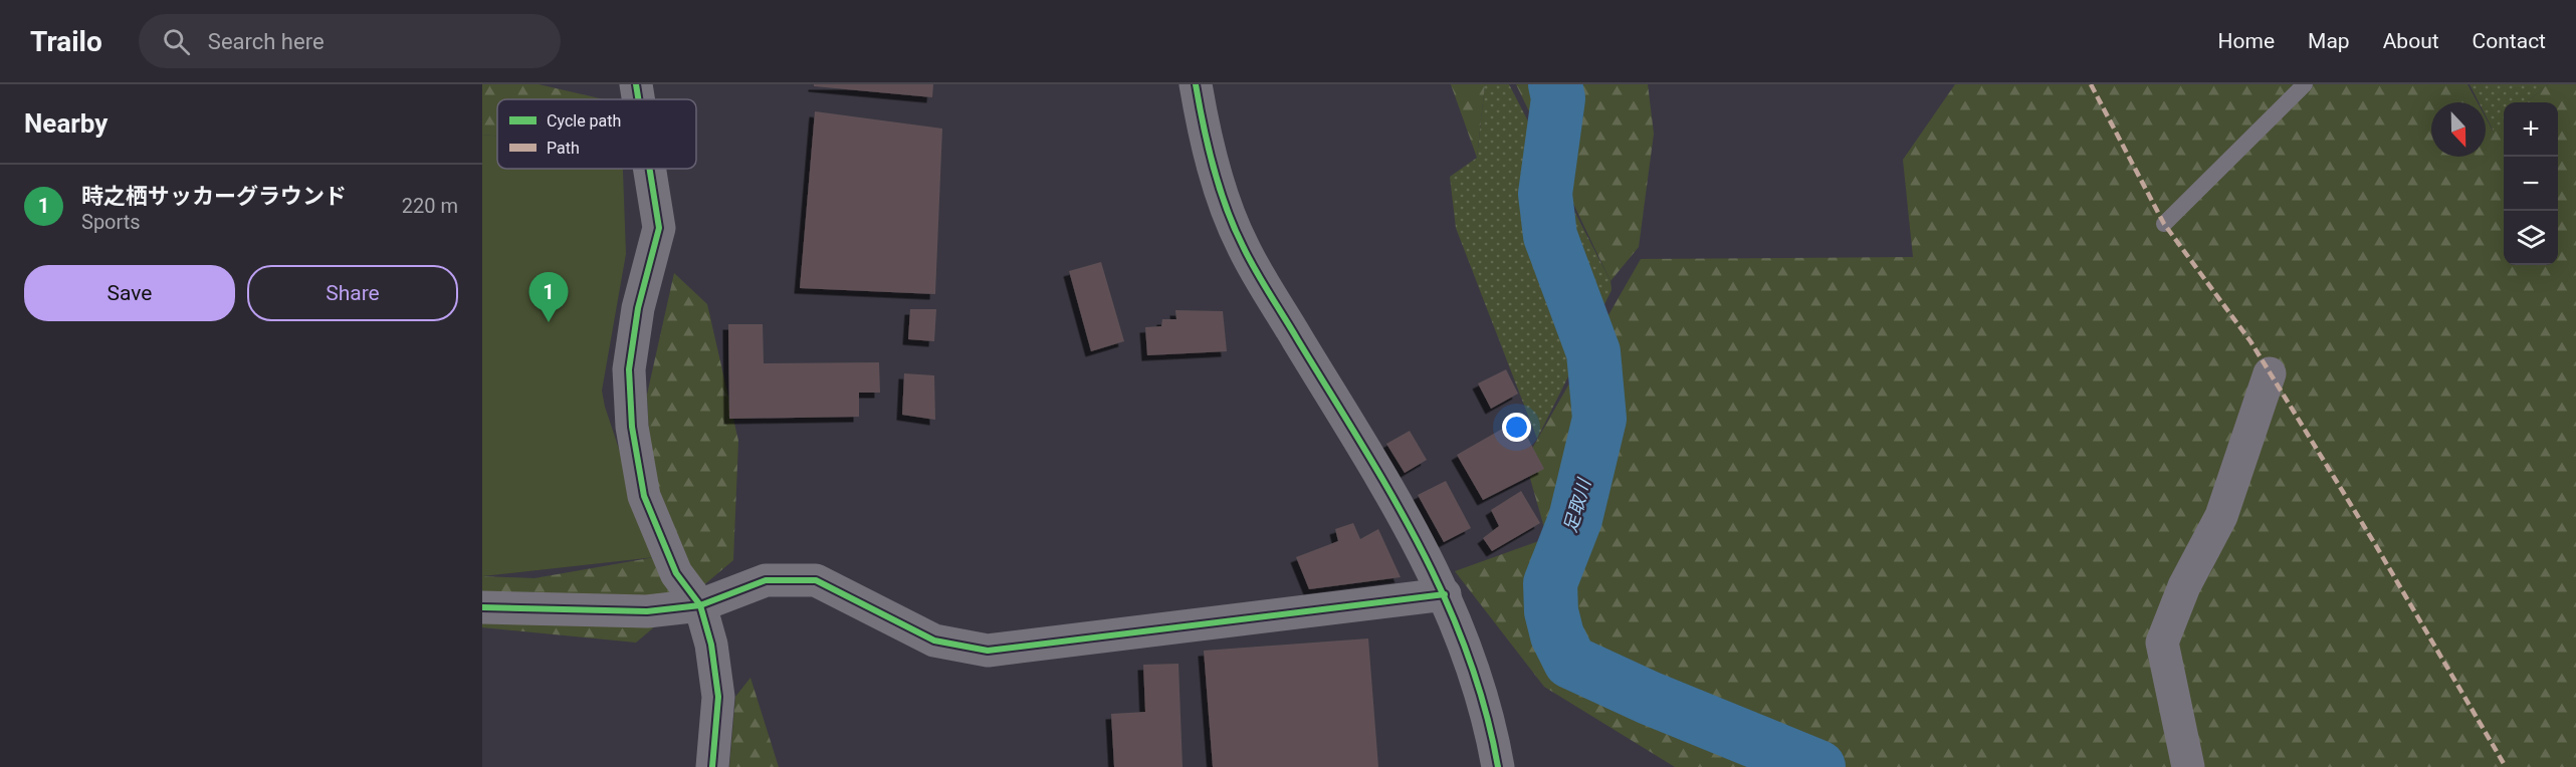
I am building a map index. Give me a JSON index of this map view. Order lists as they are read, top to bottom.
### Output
{
  "water": ["足取川"],
  "legend": ["Cycle path", "Path"],
  "north": "bottom",
  "page": {
    "header": "Trailo",
    "search": "Search here",
    "nav": [
      "Home",
      "Map",
      "About",
      "Contact"
    ],
    "heading": "Nearby",
    "map_buttons": ["+", "−"],
    "list": [
      {
        "mark": "1",
        "name": "時之栖サッカーグラウンド",
        "note": "Sports",
        "value": "220 m"
      }
    ],
    "buttons": ["Save", "Share"],
    "pins": "1"
  }
}
